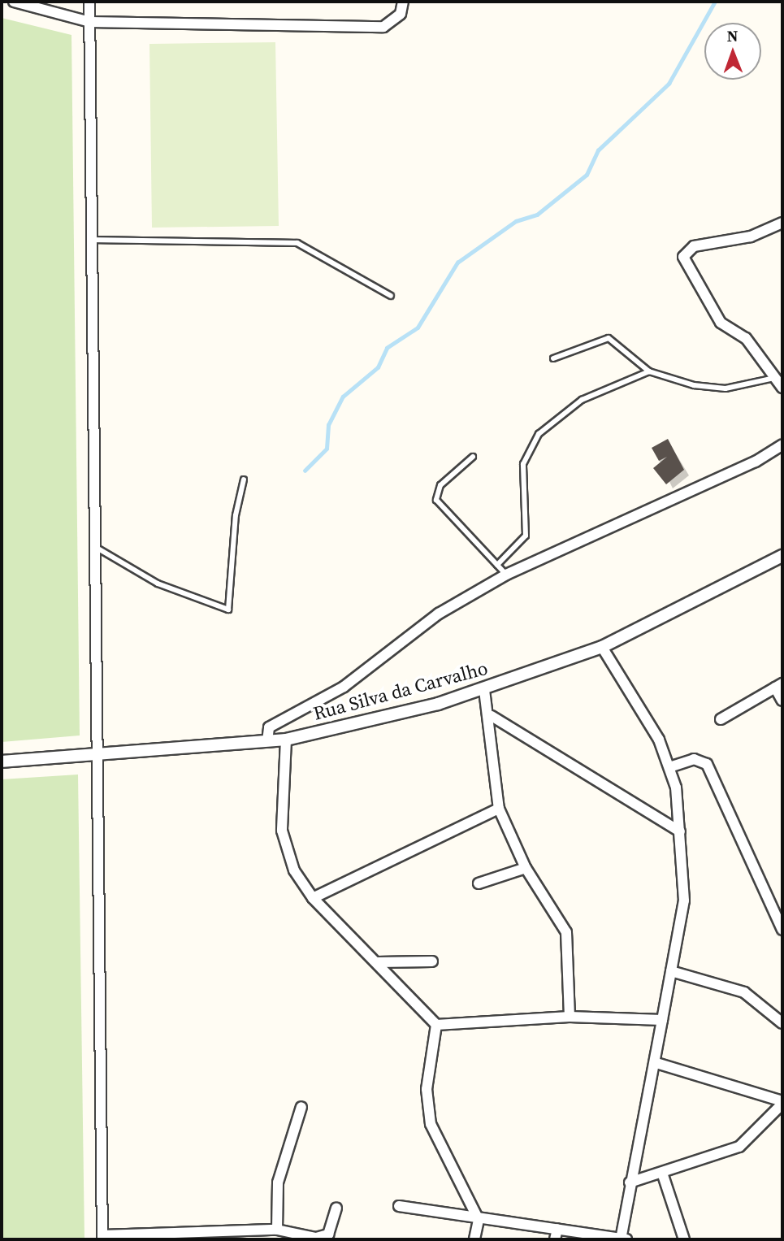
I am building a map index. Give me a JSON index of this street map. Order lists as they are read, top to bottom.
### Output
{
  "streets": {
    "street": ["Rua Silva da Carvalho"]
  },
  "north": "top"
}
